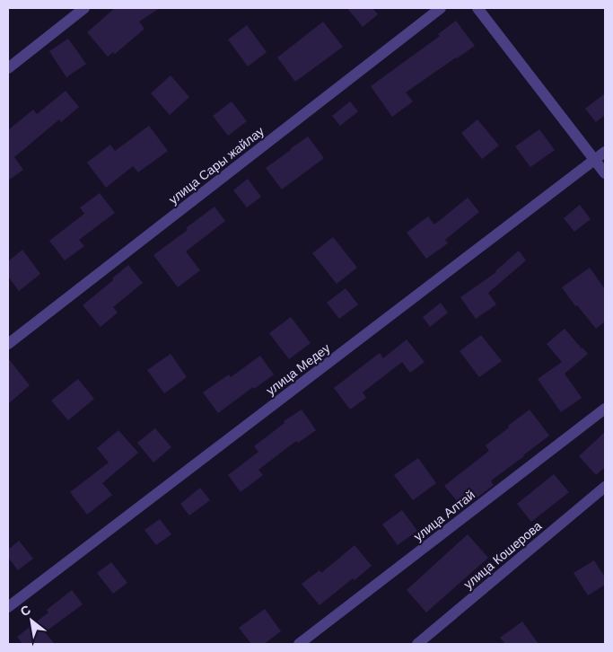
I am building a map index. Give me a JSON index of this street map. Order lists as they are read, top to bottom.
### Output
{
  "streets": {
    "street": [
      "улица Сары жайлау",
      "улица Медеу",
      "улица Алтай",
      "улица Кошерова"
    ]
  },
  "north": "top left"
}
